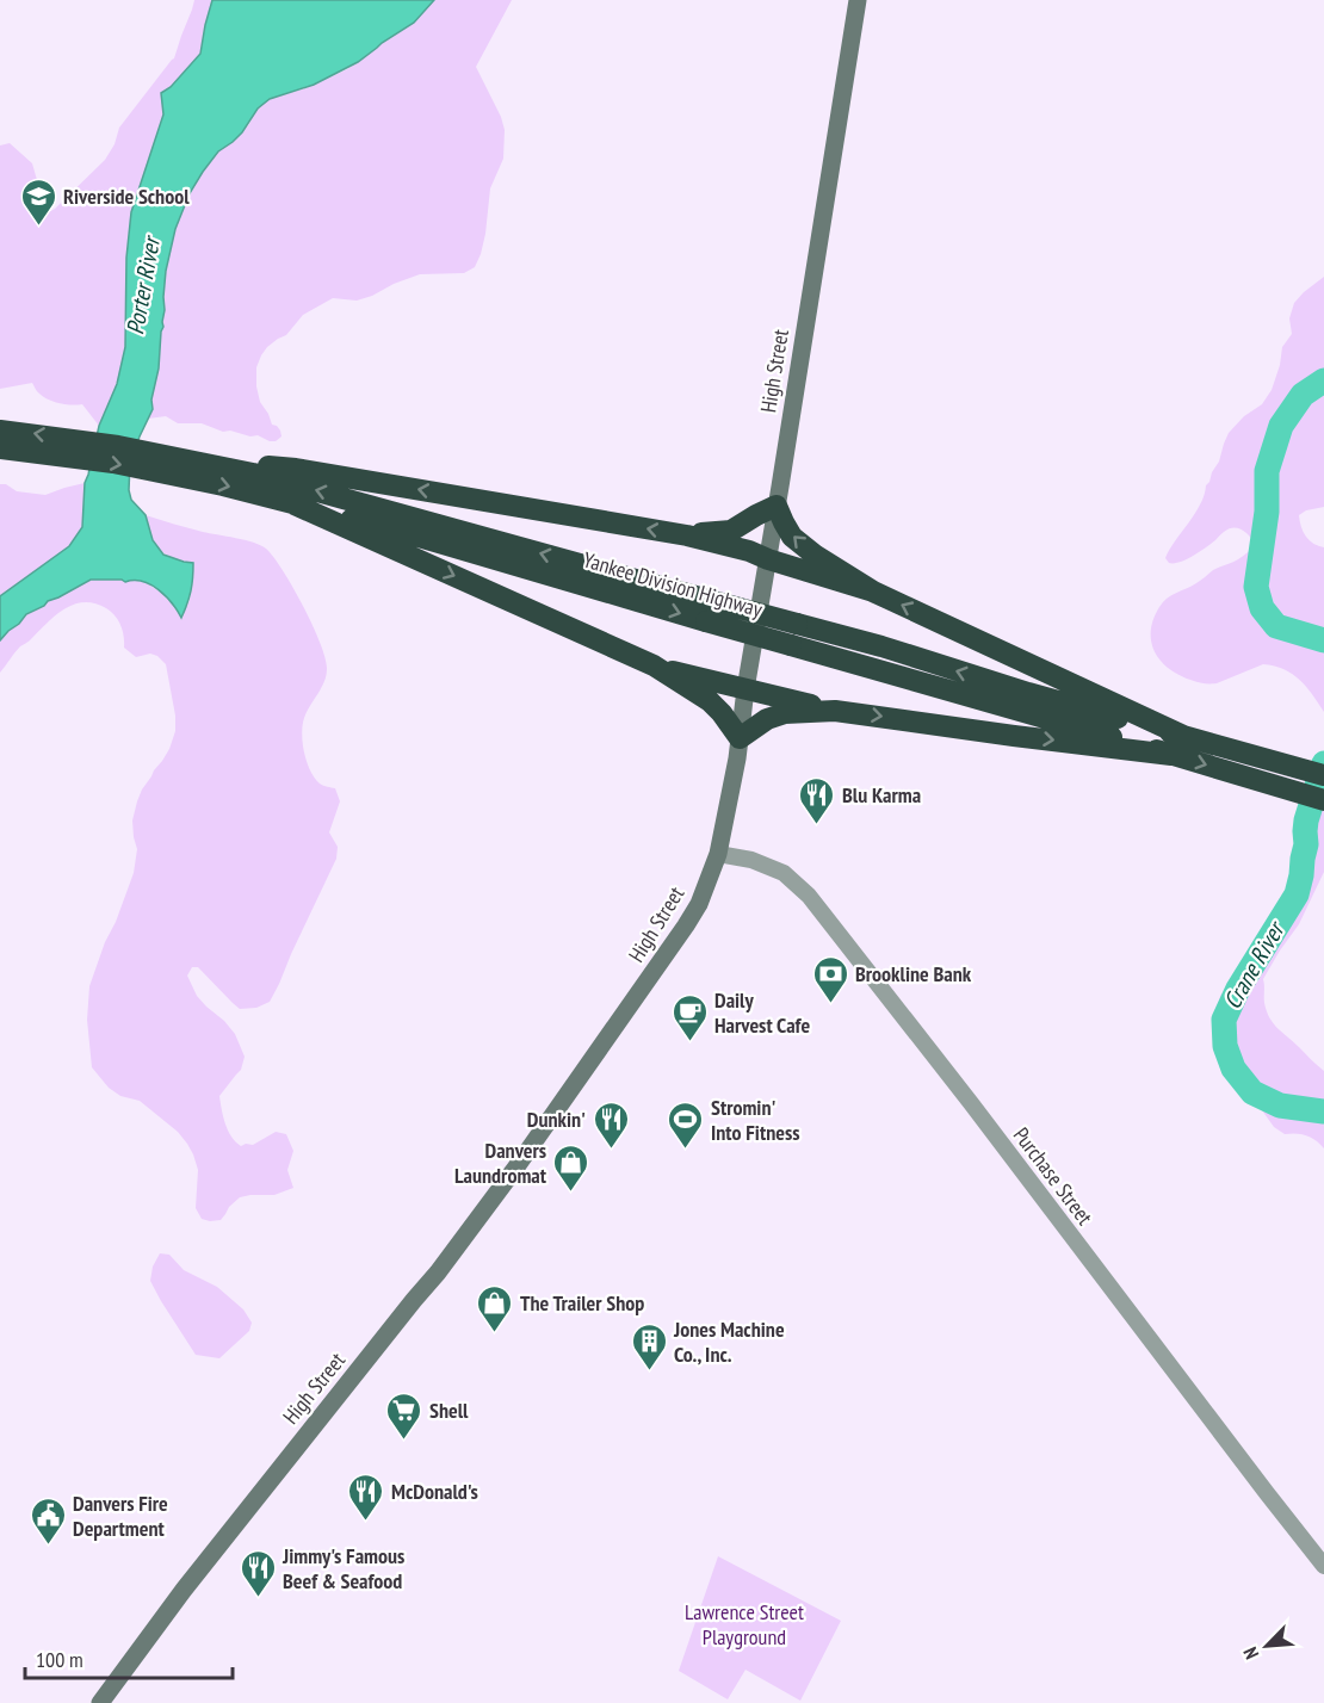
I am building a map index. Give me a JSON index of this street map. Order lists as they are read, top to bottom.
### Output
{
  "streets": {
    "highway": ["Yankee Division Highway"],
    "main road": ["High Street"],
    "street": ["Purchase Street"]
  },
  "crossings": [
    ["High Street", "Purchase Street"]
  ],
  "water": ["Porter River", "Crane River"],
  "parks": ["Lawrence Street Playground"],
  "places": {
    "school or university": ["Riverside School"],
    "restaurant": [
      "Blu Karma",
      "Dunkin'",
      "McDonald's",
      "Jimmy's Famous Beef & Seafood"
    ],
    "bank": ["Brookline Bank"],
    "cafe": ["Daily Harvest Cafe"],
    "sports": ["Stromin' Into Fitness"],
    "shop": ["Danvers Laundromat", "The Trailer Shop"],
    "building": ["Jones Machine Co., Inc."],
    "supermarket": ["Shell"],
    "public building": ["Danvers Fire Department"]
  },
  "scale_bar": "100 m",
  "north": "bottom left"
}
